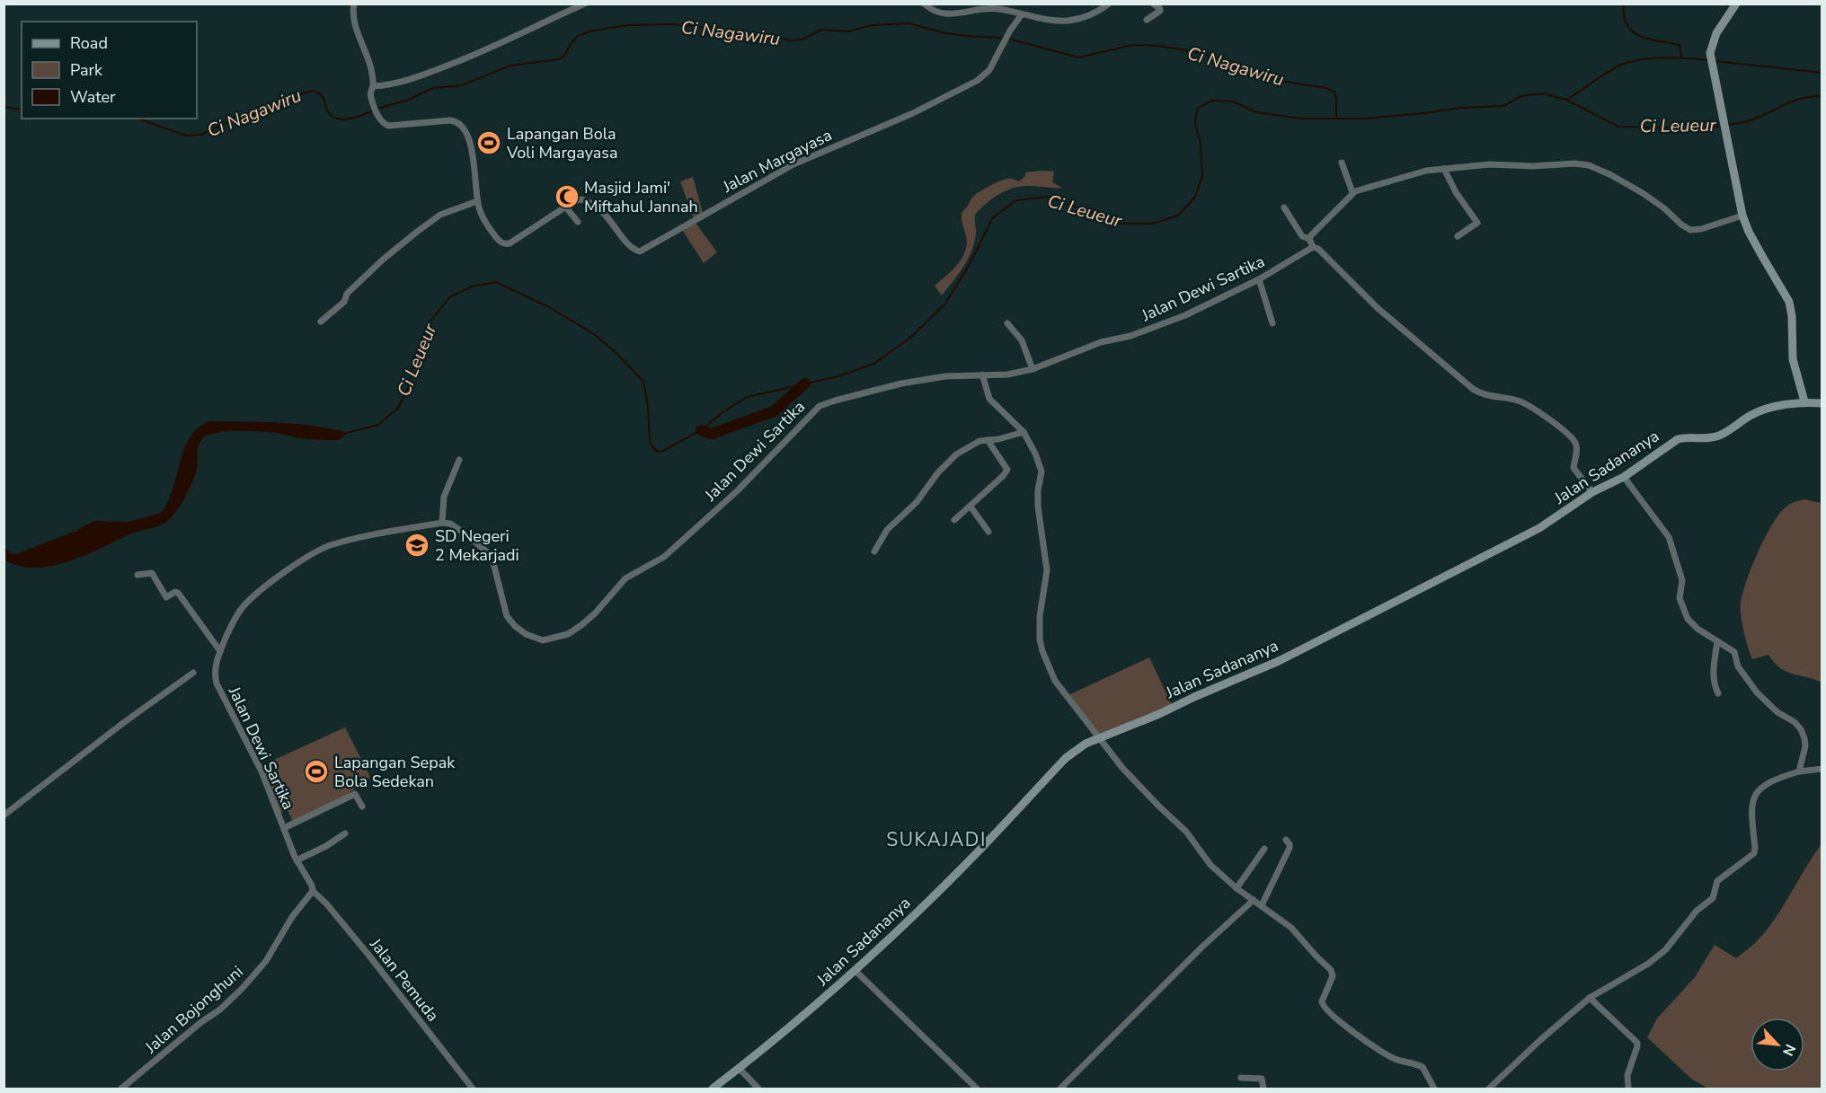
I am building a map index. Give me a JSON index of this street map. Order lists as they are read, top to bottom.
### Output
{
  "streets": {
    "street": [
      "Jalan Margayasa",
      "Jalan Dewi Sartika",
      "Jalan Sadananya",
      "Jalan Pemuda",
      "Jalan Bojonghuni"
    ]
  },
  "crossings": [
    ["Jalan Dewi Sartika", "Jalan Pemuda"],
    ["Jalan Dewi Sartika", "Jalan Bojonghuni"],
    ["Jalan Pemuda", "Jalan Bojonghuni"]
  ],
  "districts": ["SUKAJADI"],
  "water": ["Ci Nagawiru", "Ci Leueur"],
  "places": {
    "sports": ["Lapangan Bola Voli Margayasa", "Lapangan Sepak Bola Sedekan"],
    "mosque": ["Masjid Jami' Miftahul Jannah"],
    "school or university": ["SD Negeri 2 Mekarjadi"]
  },
  "legend": ["Road", "Park", "Water"],
  "north": "bottom right"
}
